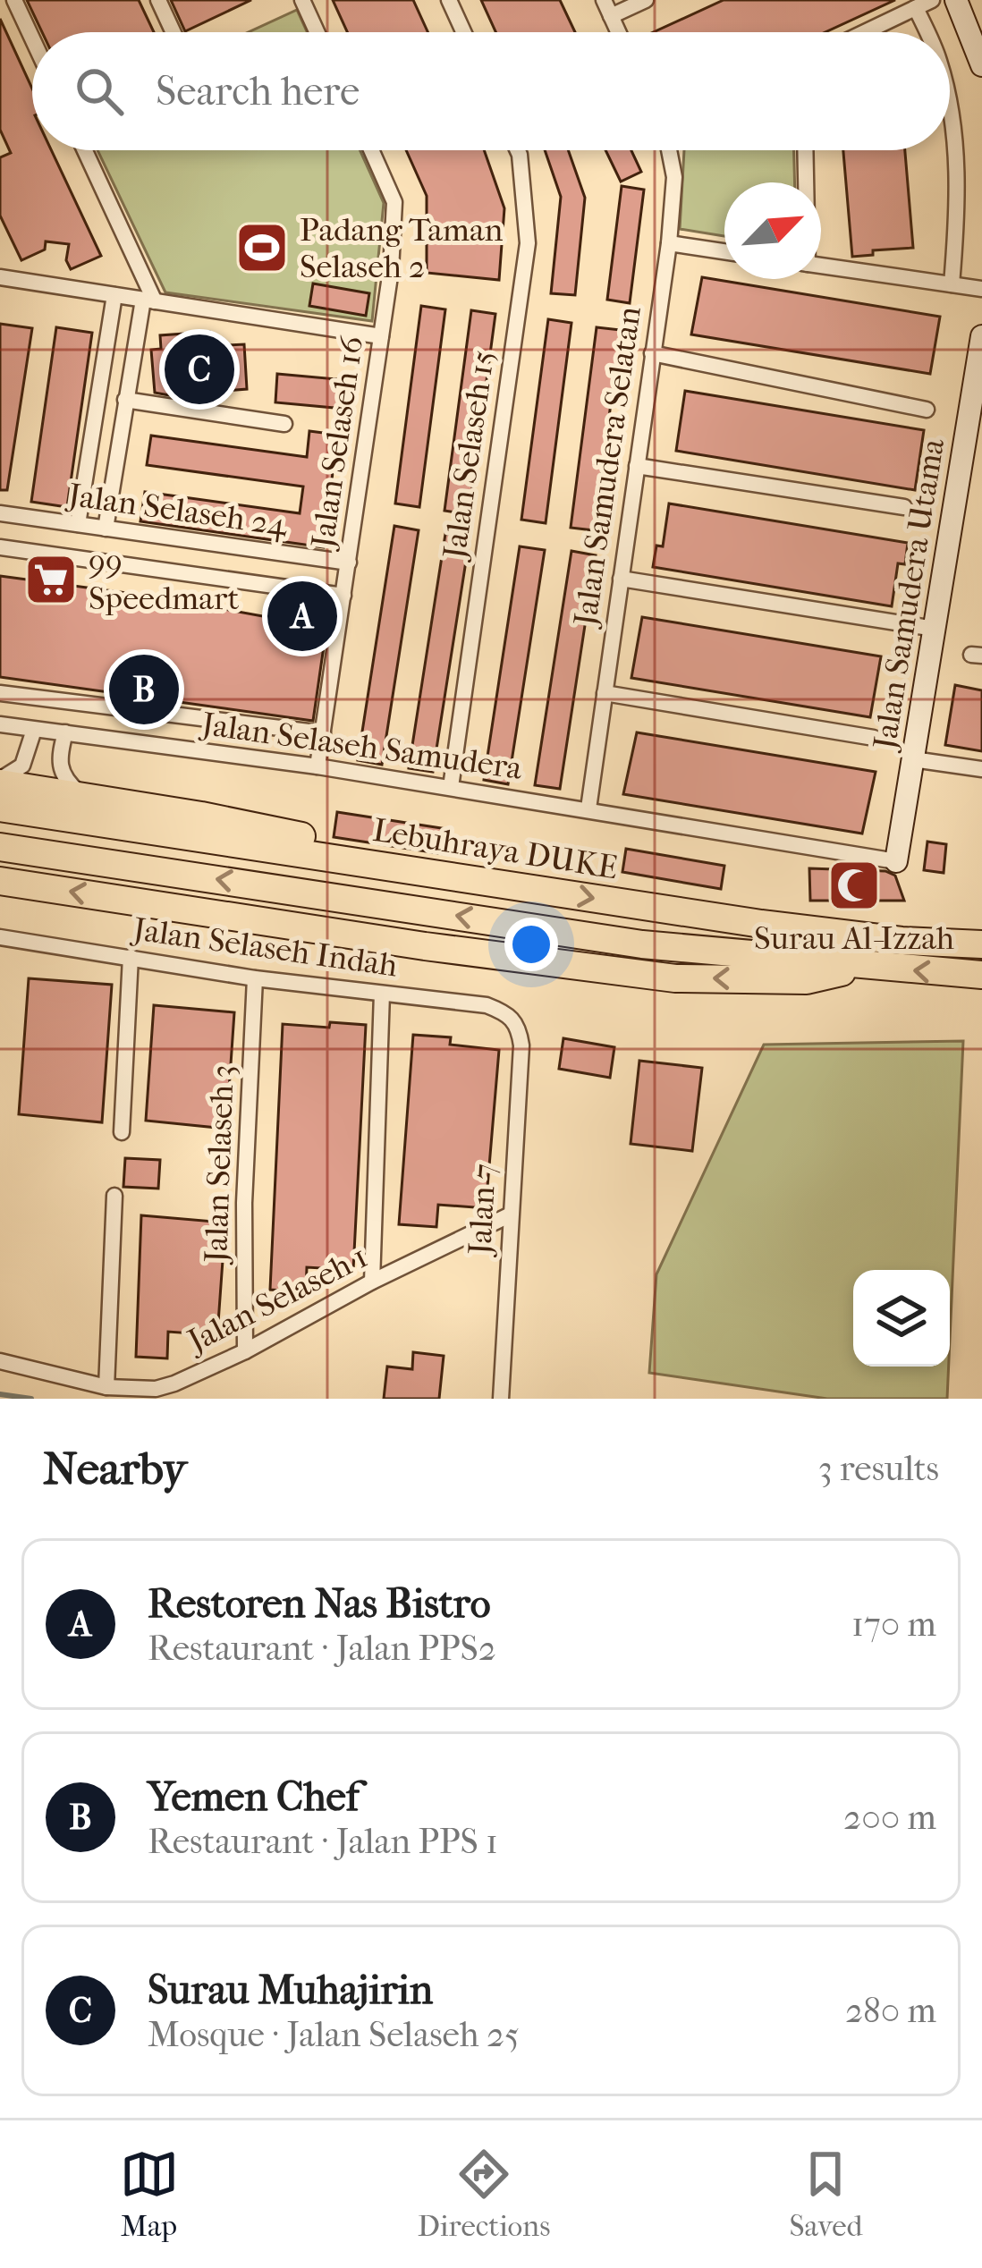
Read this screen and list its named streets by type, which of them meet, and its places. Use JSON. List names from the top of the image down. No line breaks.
{"streets":{"highway":["Lebuhraya DUKE"],"street":["Jalan Selaseh 16","Jalan Selaseh 15","Jalan Samudera Selatan","Jalan Selaseh 24","Jalan Samudera Utama","Jalan Selaseh Samudera","Jalan Selaseh Indah","Jalan Selaseh 3","Jalan 7","Jalan Selaseh 1"]},"crossings":[["Jalan Selaseh 16","Jalan Selaseh 24"],["Jalan Selaseh 16","Jalan Selaseh Samudera"],["Jalan Selaseh 15","Jalan Selaseh Samudera"],["Jalan Samudera Selatan","Jalan Selaseh Samudera"],["Jalan Samudera Utama","Jalan Selaseh Samudera"],["Jalan Selaseh Indah","Jalan Selaseh 3"],["Jalan Selaseh Indah","Jalan 7"],["Jalan Selaseh 3","Jalan Selaseh 1"],["Jalan 7","Jalan Selaseh 1"]],"places":{"sports":["Padang Taman Selaseh 2"],"supermarket":["99 Speedmart"],"mosque":["Surau Al-Izzah"]},"north":"top right","page":{"search":"Search here","pins":["C","A","B"],"heading":["Nearby","3 results"],"list":[{"mark":"A","name":"Restoren Nas Bistro","note":"Restaurant · Jalan PPS2","value":"170 m"},{"mark":"B","name":"Yemen Chef","note":"Restaurant · Jalan PPS 1","value":"200 m"},{"mark":"C","name":"Surau Muhajirin","note":"Mosque · Jalan Selaseh 25","value":"280 m"}],"nav":["Map","Directions","Saved"]}}
